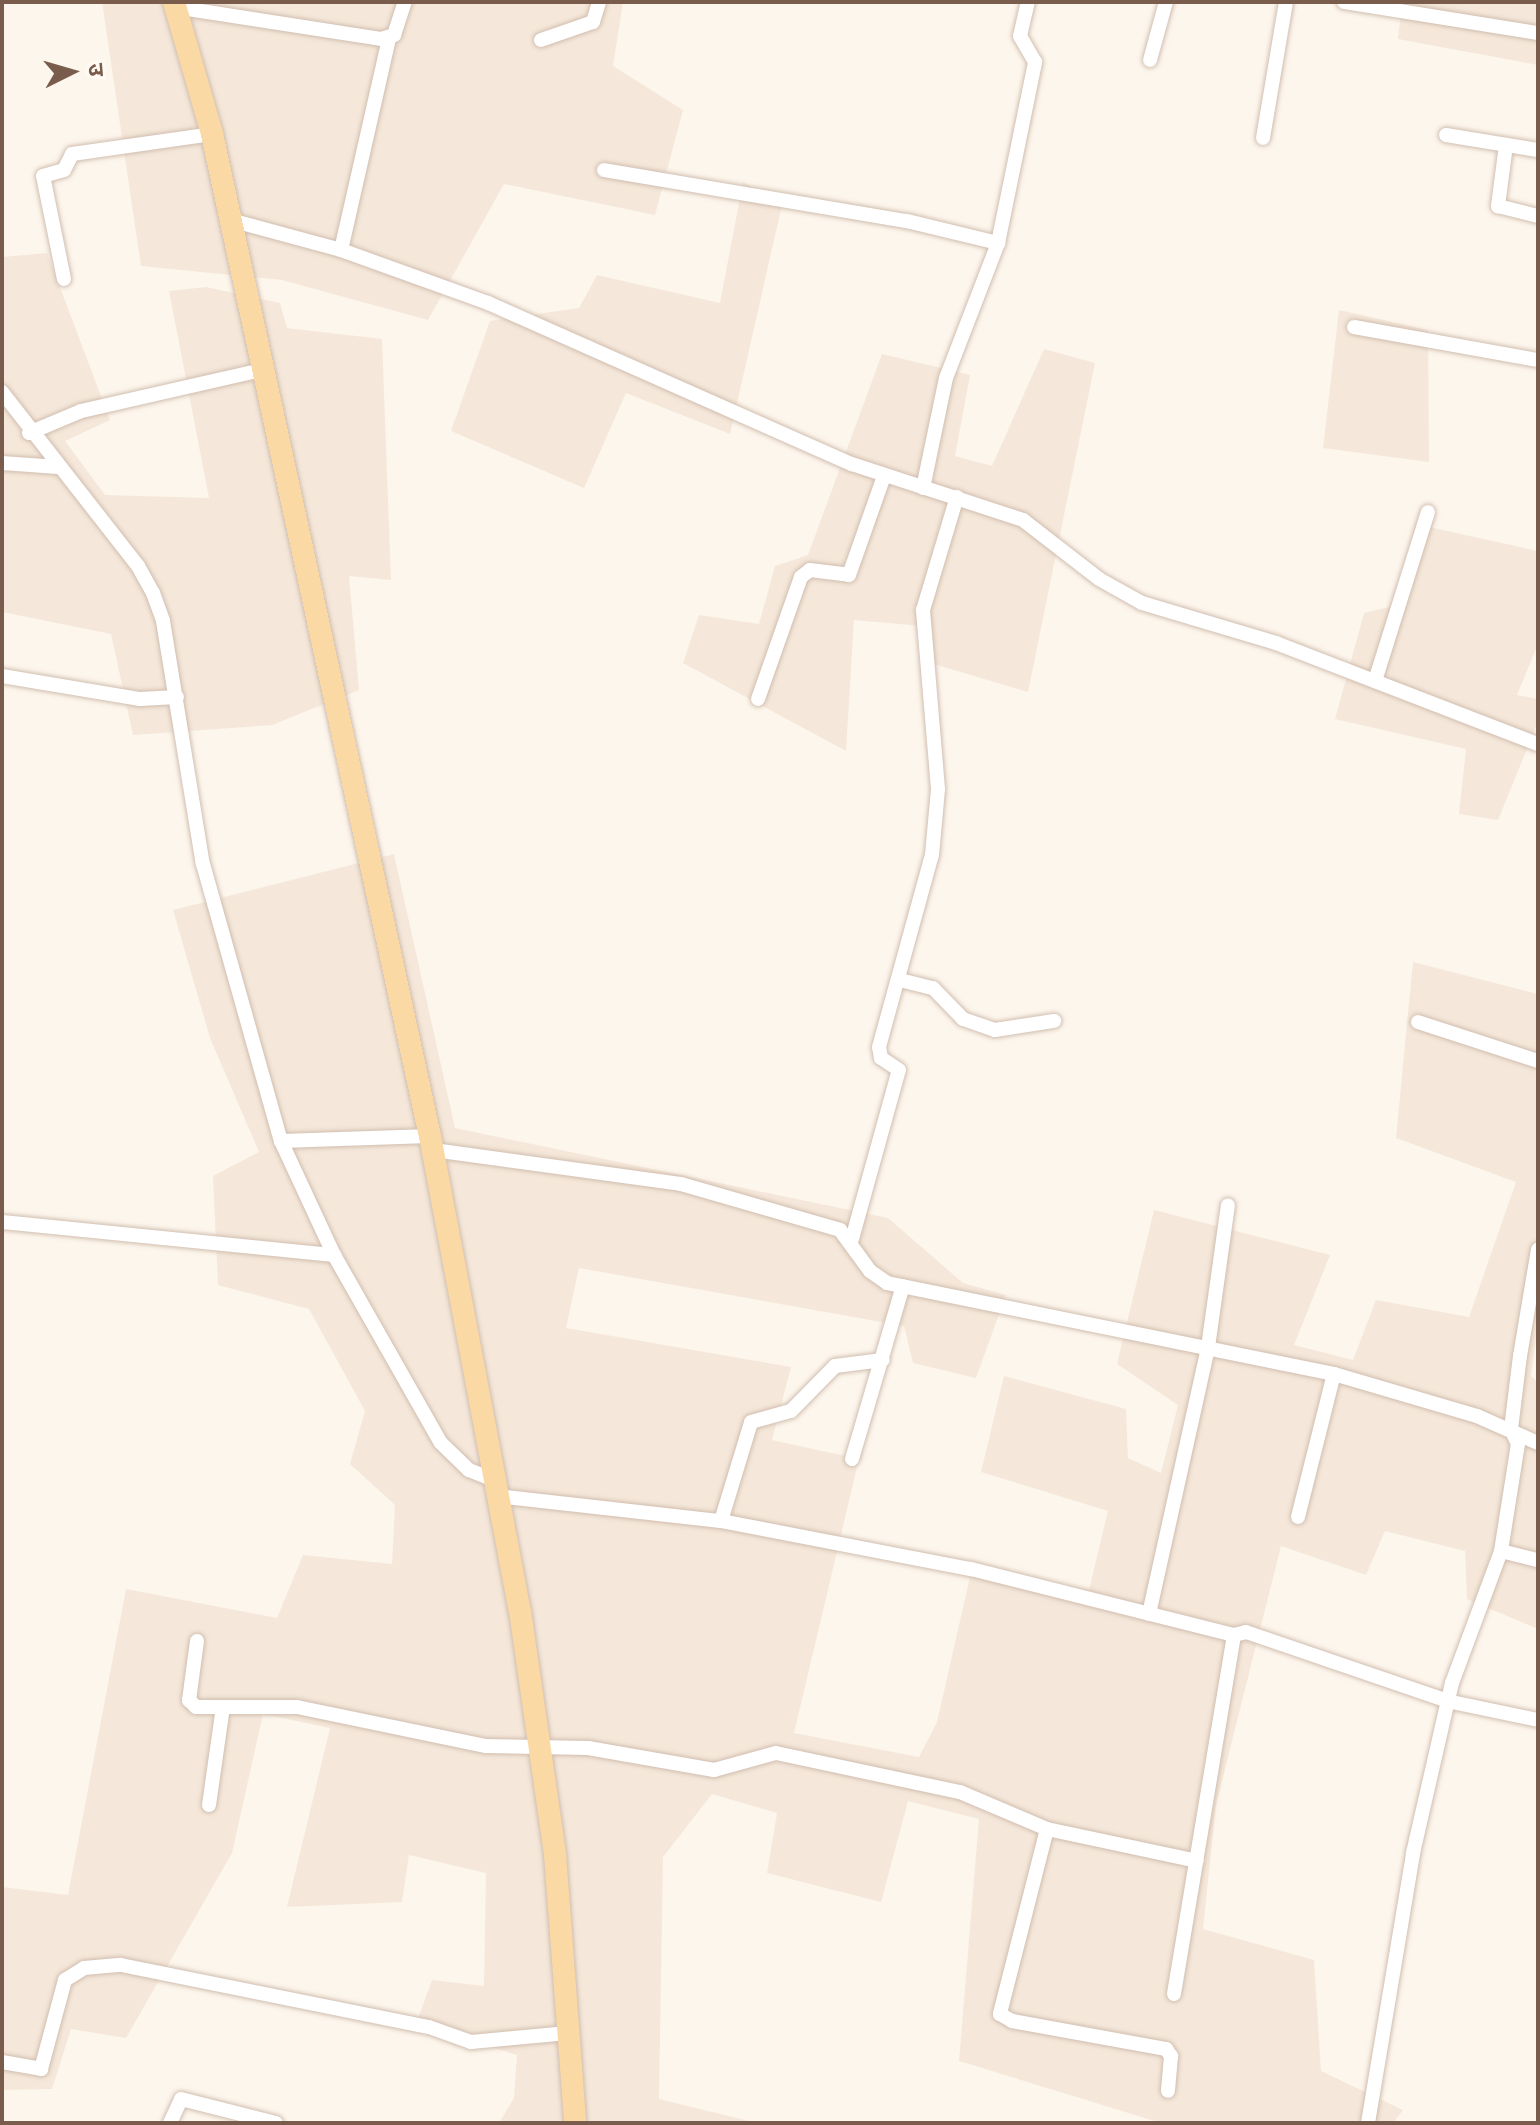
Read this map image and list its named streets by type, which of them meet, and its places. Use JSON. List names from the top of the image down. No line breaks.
{"north":"right"}
